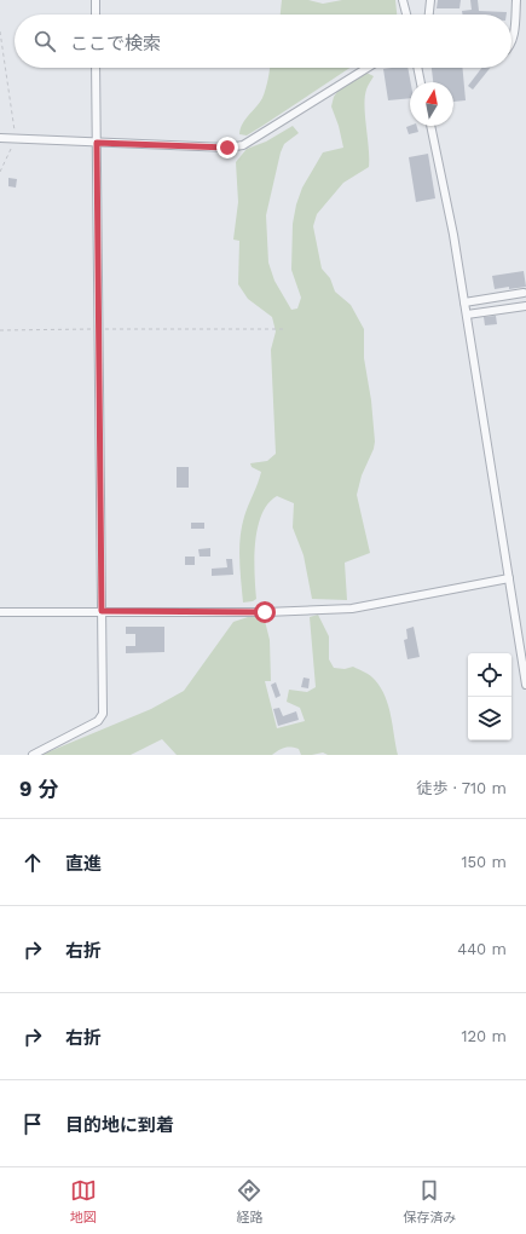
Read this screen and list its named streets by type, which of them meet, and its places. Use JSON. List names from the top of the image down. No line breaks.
{"north":"top","page":{"search":"ここで検索","heading":["9 分","徒歩 · 710 m"],"list":[["直進","150 m"],["右折","440 m"],["右折","120 m"],"目的地に到着"],"nav":["地図","経路","保存済み"]}}
